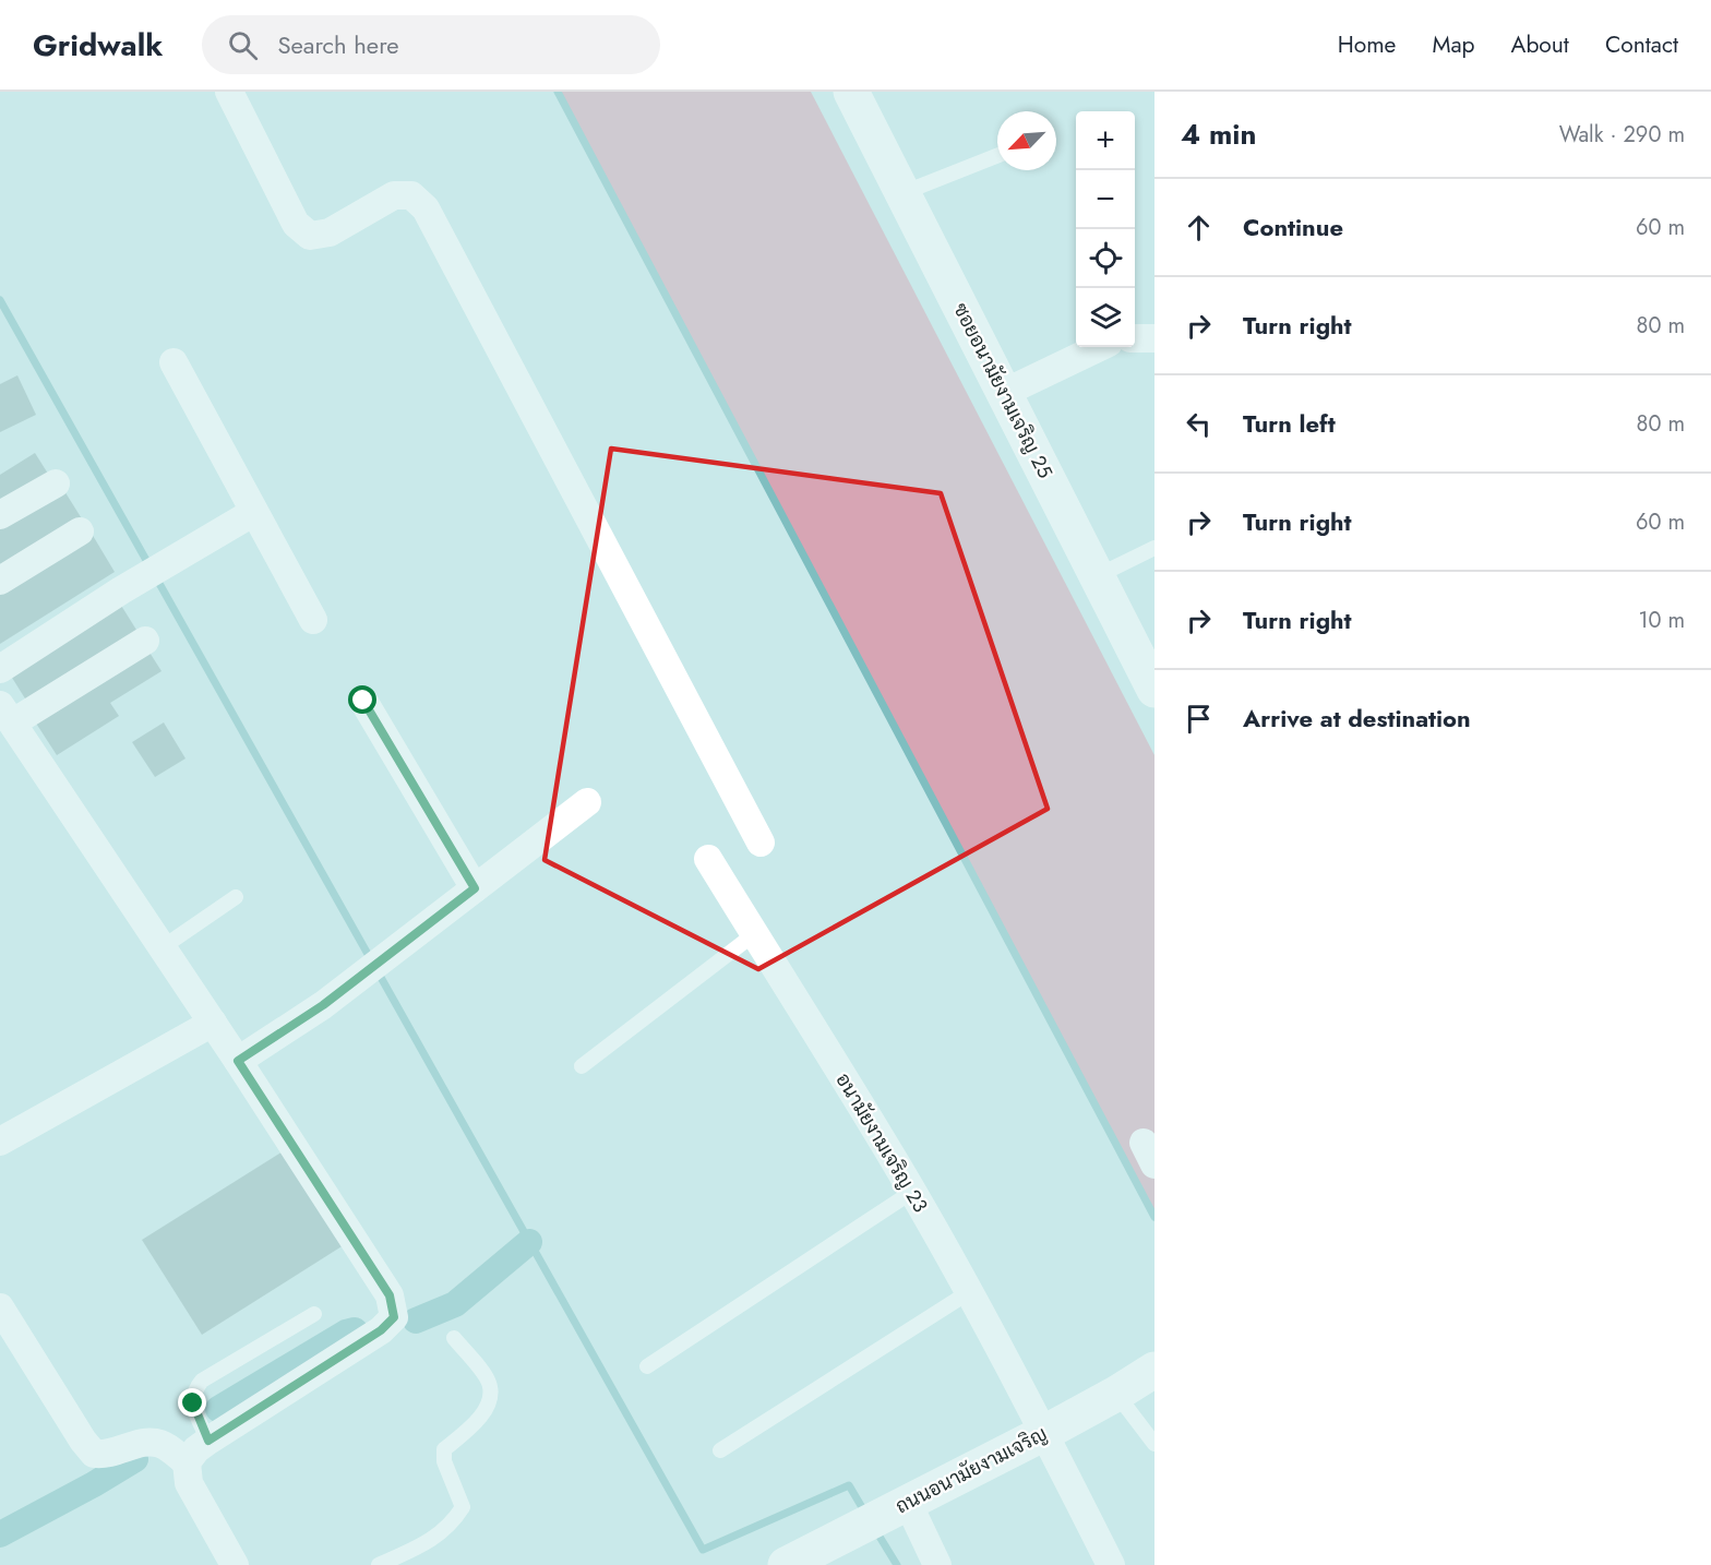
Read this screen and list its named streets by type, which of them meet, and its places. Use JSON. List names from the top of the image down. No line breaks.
{"streets":{"street":["ซอยอนามัยงามเจริญ 25","อนามัยงามเจริญ 23","ถนนอนามัยงามเจริญ"]},"crossings":[["อนามัยงามเจริญ 23","ถนนอนามัยงามเจริญ"]],"north":"bottom left","page":{"header":"Gridwalk","search":"Search here","nav":["Home","Map","About","Contact"],"heading":["4 min","Walk · 290 m"],"map_buttons":["+","−"],"list":[["Continue","60 m"],["Turn right","80 m"],["Turn left","80 m"],["Turn right","60 m"],["Turn right","10 m"],"Arrive at destination"]}}
